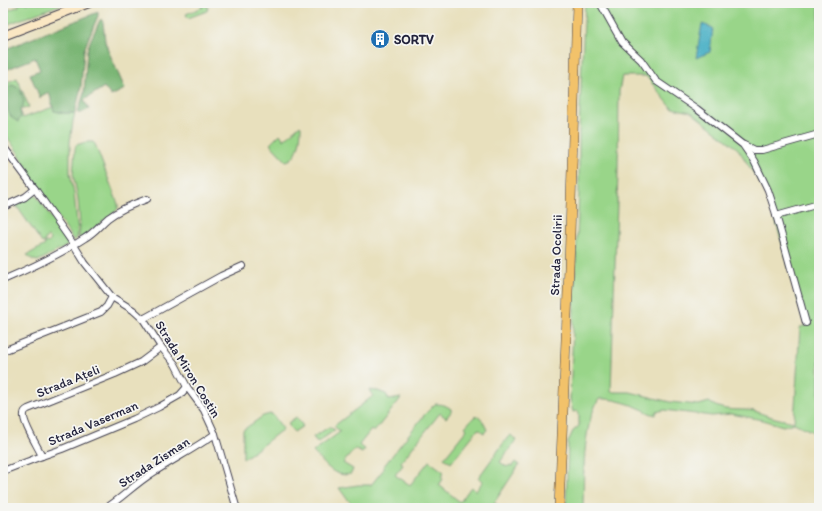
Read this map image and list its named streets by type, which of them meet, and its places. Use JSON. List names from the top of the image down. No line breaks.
{"streets":{"main road":["Strada Ocolirii"],"street":["Strada Miron Costin","Strada Ațeli","Strada Vaserman","Strada Zisman"]},"crossings":[["Strada Miron Costin","Strada Ațeli"],["Strada Miron Costin","Strada Vaserman"],["Strada Miron Costin","Strada Zisman"],["Strada Ațeli","Strada Vaserman"]],"places":{"building":["SORTV"]}}
